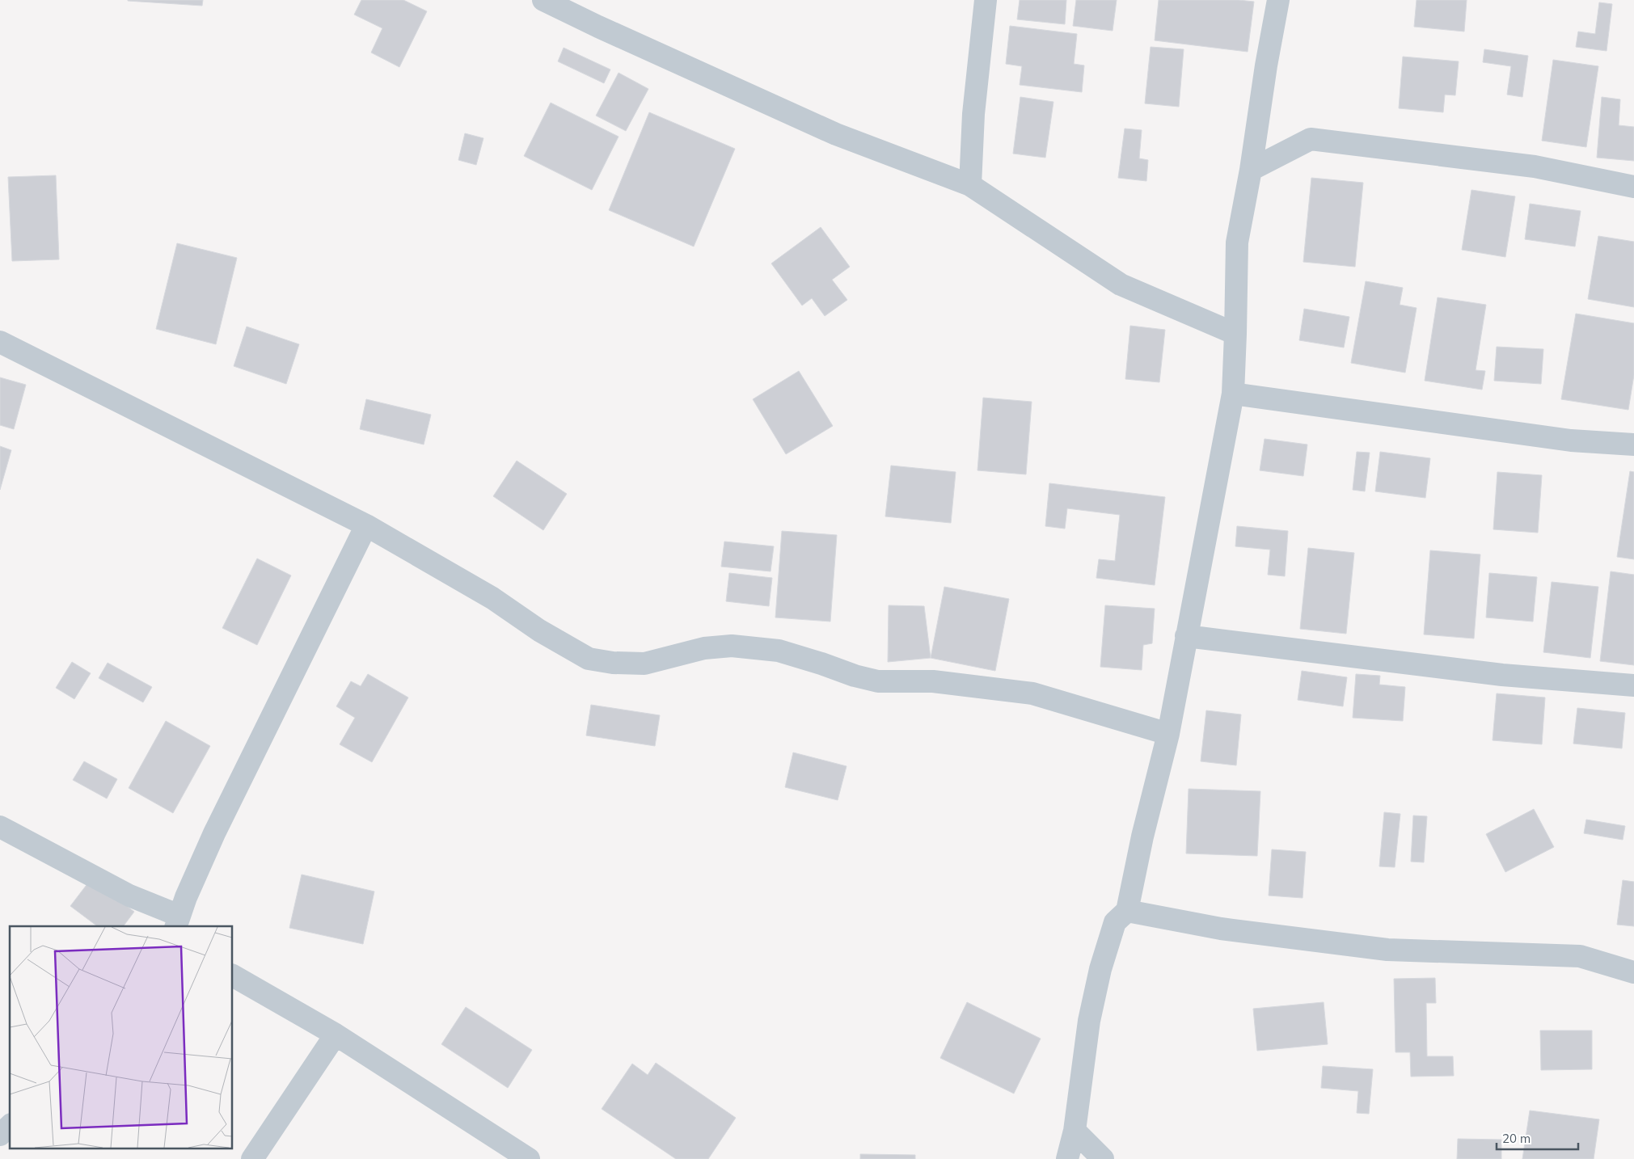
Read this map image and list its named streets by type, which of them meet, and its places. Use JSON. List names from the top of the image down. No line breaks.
{"scale_bar":"20 m"}
